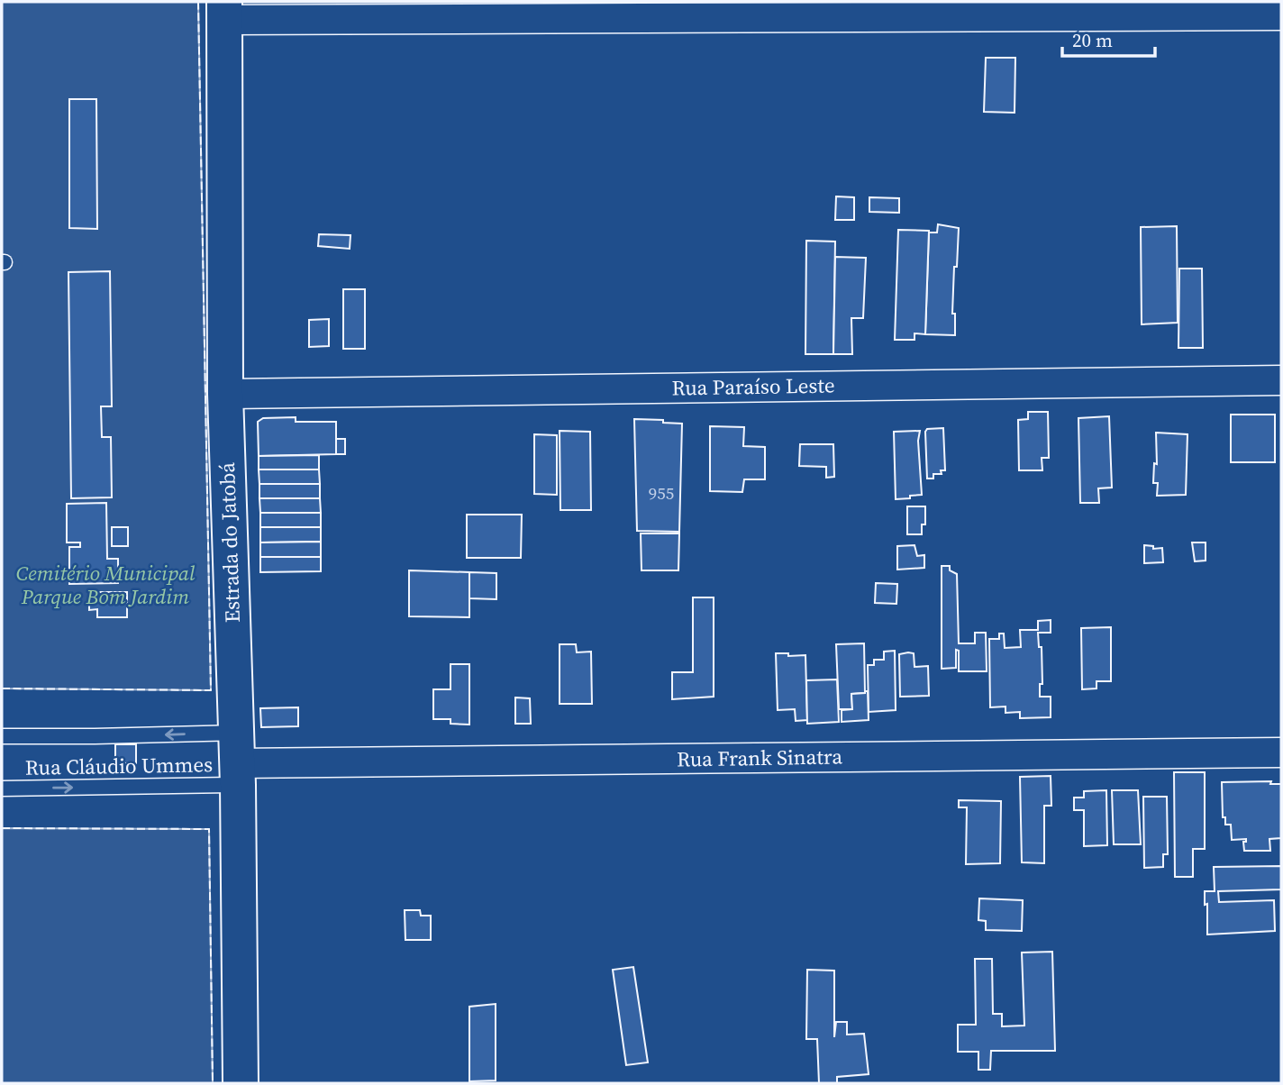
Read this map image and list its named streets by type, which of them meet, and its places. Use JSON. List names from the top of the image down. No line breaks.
{"streets":{"street":["Rua Paraíso Leste","Estrada do Jatobá","Rua Frank Sinatra"],"lane":["Rua Cláudio Ummes"]},"crossings":[["Rua Paraíso Leste","Estrada do Jatobá"],["Estrada do Jatobá","Rua Frank Sinatra"],["Estrada do Jatobá","Rua Cláudio Ummes"],["Rua Frank Sinatra","Rua Cláudio Ummes"]],"parks":["Cemitério Municipal Parque Bom Jardim"],"house_numbers":["955"],"scale_bar":"20 m"}
